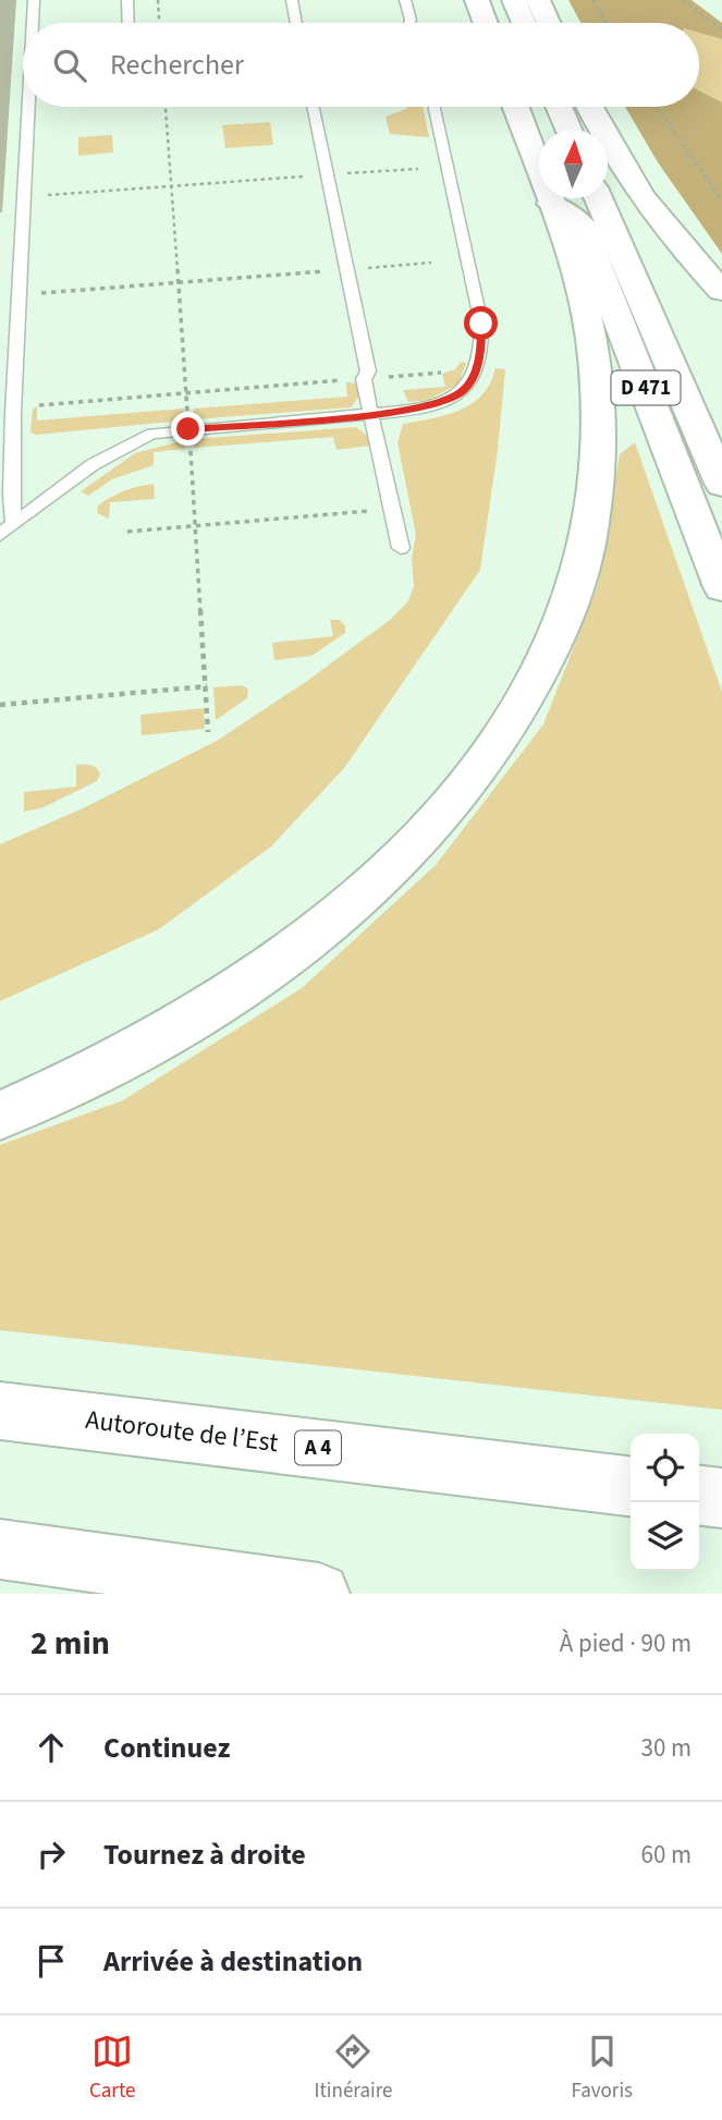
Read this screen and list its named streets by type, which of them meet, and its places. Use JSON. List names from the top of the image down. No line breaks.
{"streets":{"main road":["D 471","Autoroute de l’Est","A 4"]},"north":"top","page":{"search":"Rechercher","heading":["2 min","À pied · 90 m"],"list":[["Continuez","30 m"],["Tournez à droite","60 m"],"Arrivée à destination"],"nav":["Carte","Itinéraire","Favoris"]}}
